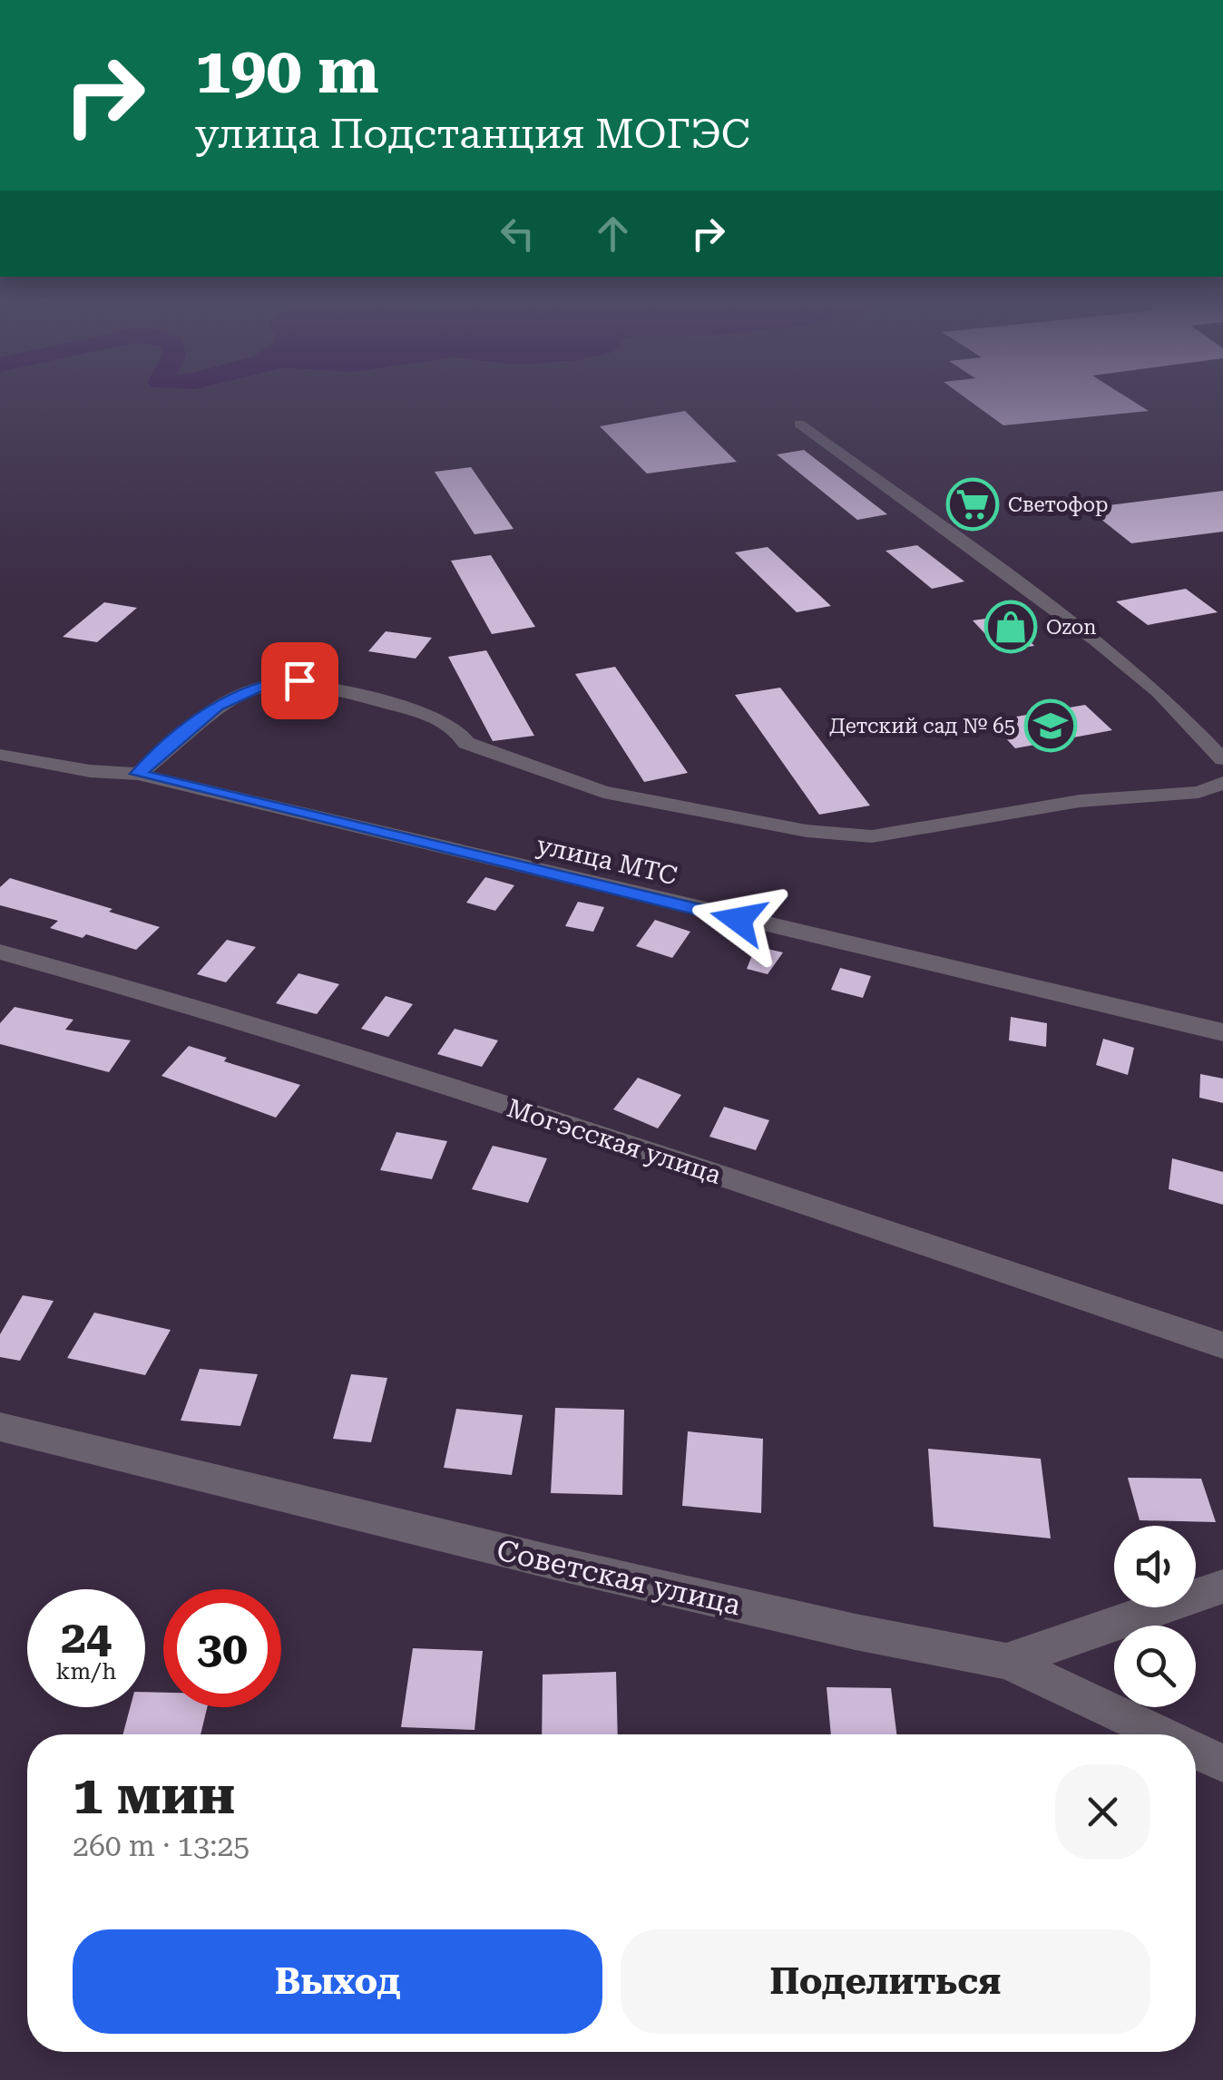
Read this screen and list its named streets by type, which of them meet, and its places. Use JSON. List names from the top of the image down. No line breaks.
{"streets":{"street":["улица МТС","Могэсская улица","Советская улица"]},"places":{"supermarket":["Светофор"],"shop":["Ozon"],"school or university":["Детский сад № 65"]},"page":{"turn":["190 m","улица Подстанция МОГЭС"],"speed":"24 km/h","limit":"30","heading":["1 мин","260 m · 13:25"],"buttons":["Выход","Поделиться"]}}
